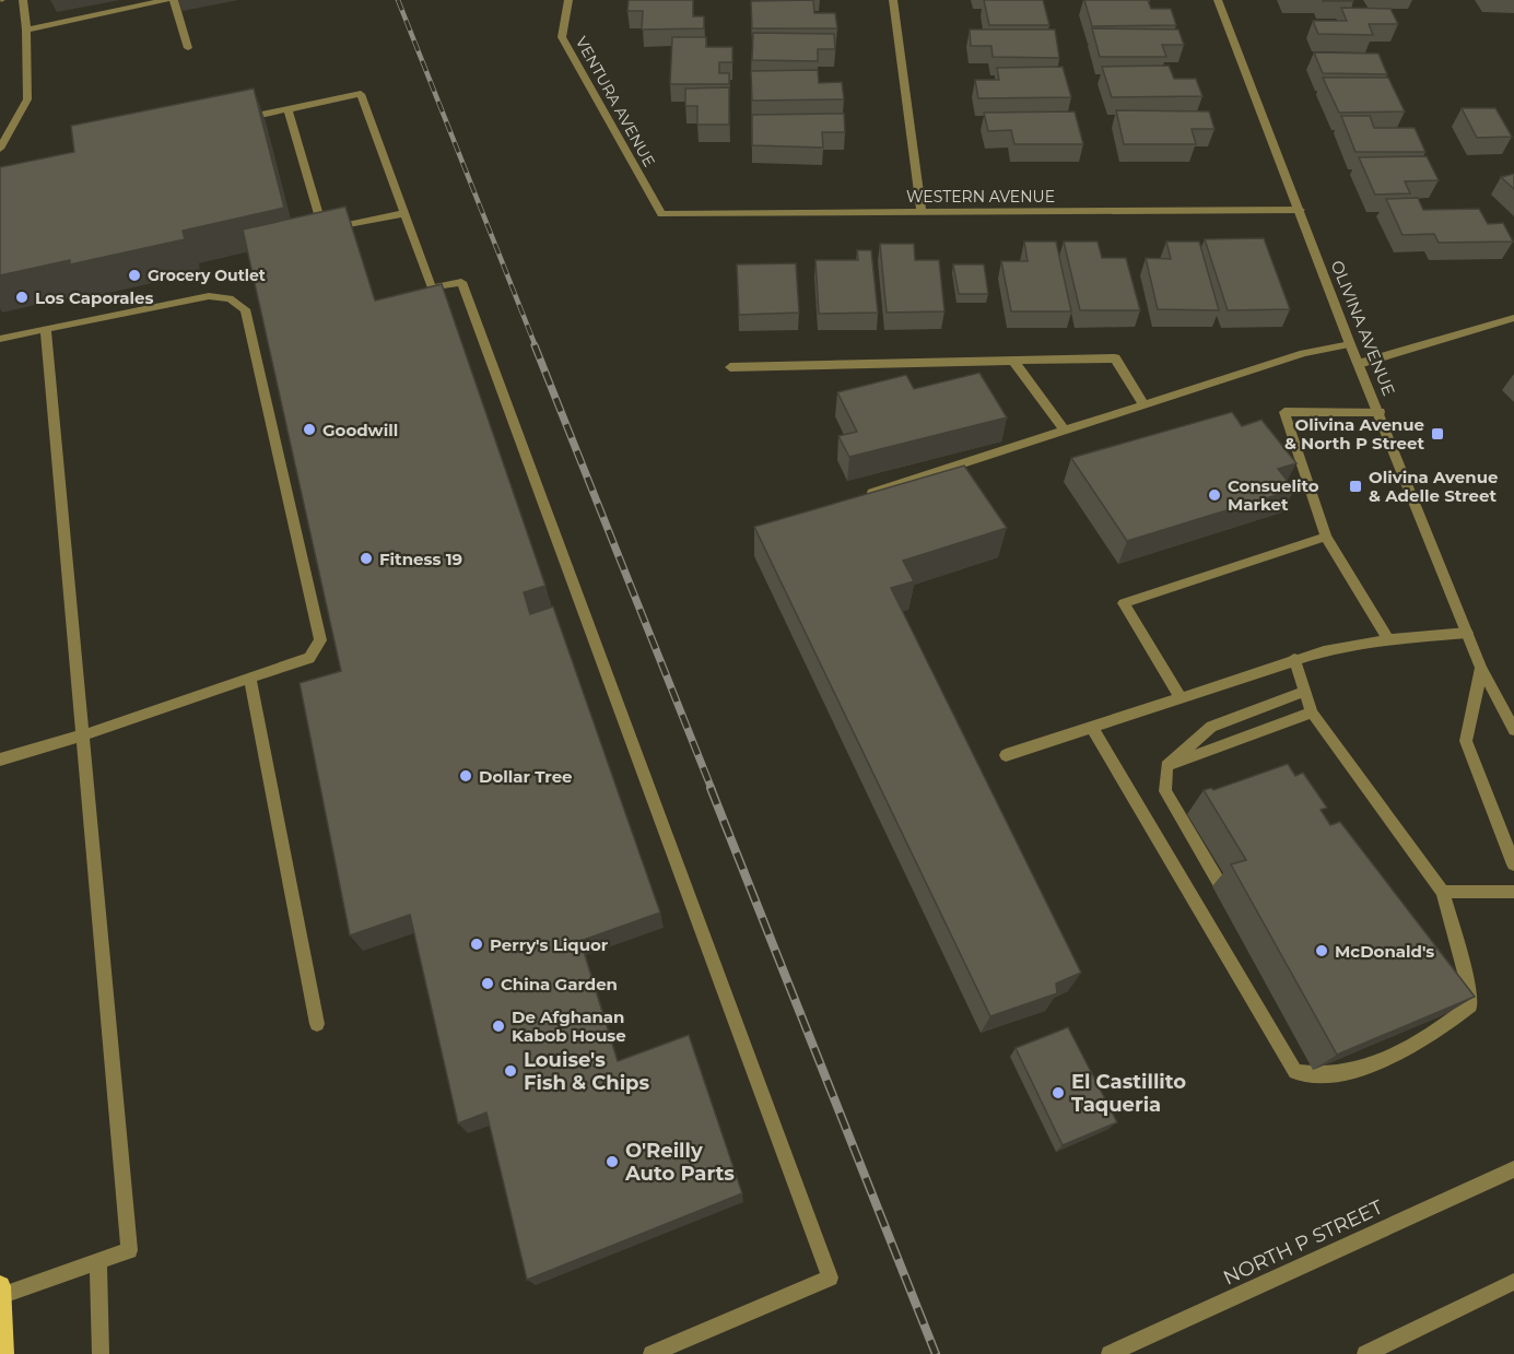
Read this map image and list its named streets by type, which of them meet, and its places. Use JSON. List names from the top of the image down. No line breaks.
{"streets":{"street":["VENTURA AVENUE","WESTERN AVENUE","OLIVINA AVENUE","NORTH P STREET"]},"crossings":[["VENTURA AVENUE","WESTERN AVENUE"],["WESTERN AVENUE","OLIVINA AVENUE"]],"places":{"other":["Grocery Outlet","Los Caporales","Goodwill","Consuelito Market","Fitness 19","Dollar Tree","Perry's Liquor","McDonald's","China Garden","De Afghanan Kabob House","Louise's Fish & Chips","El Castillito Taqueria","O'Reilly Auto Parts"],"transit":["Olivina Avenue & North P Street","Olivina Avenue & Adelle Street"]}}
